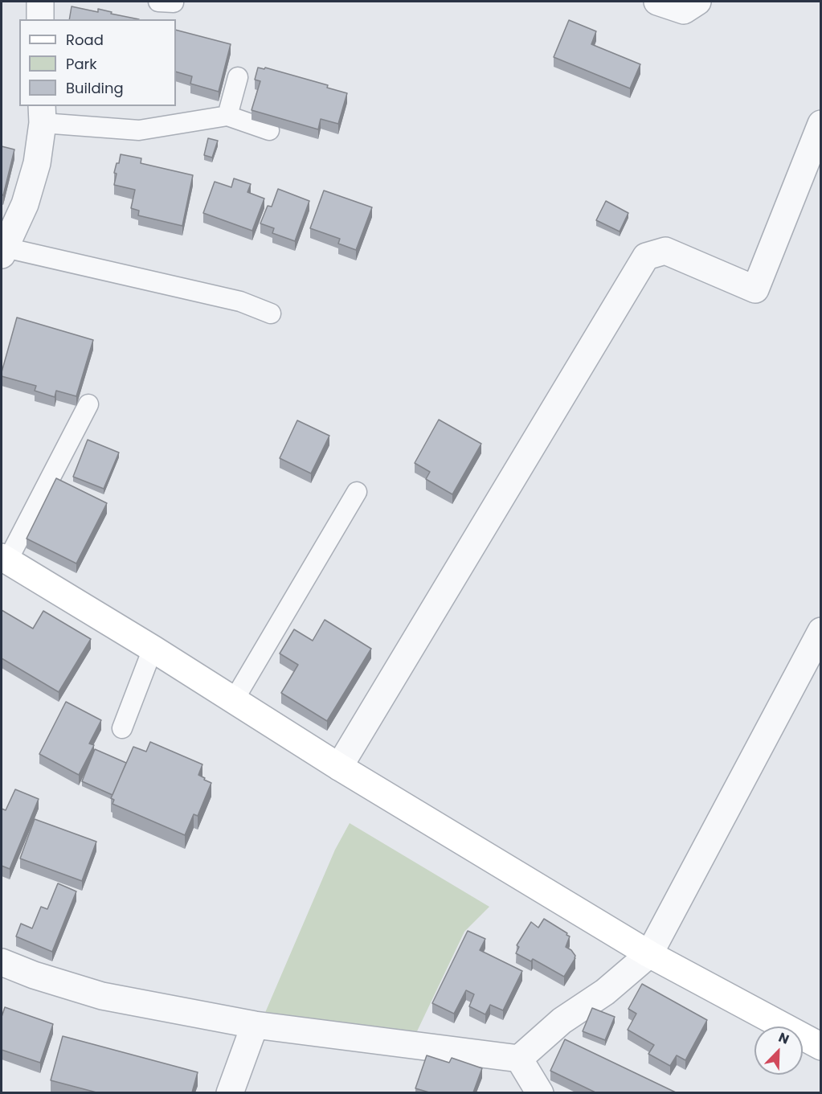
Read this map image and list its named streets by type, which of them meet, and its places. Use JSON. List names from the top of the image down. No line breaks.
{"legend":["Road","Park","Building"],"north":"top right"}
